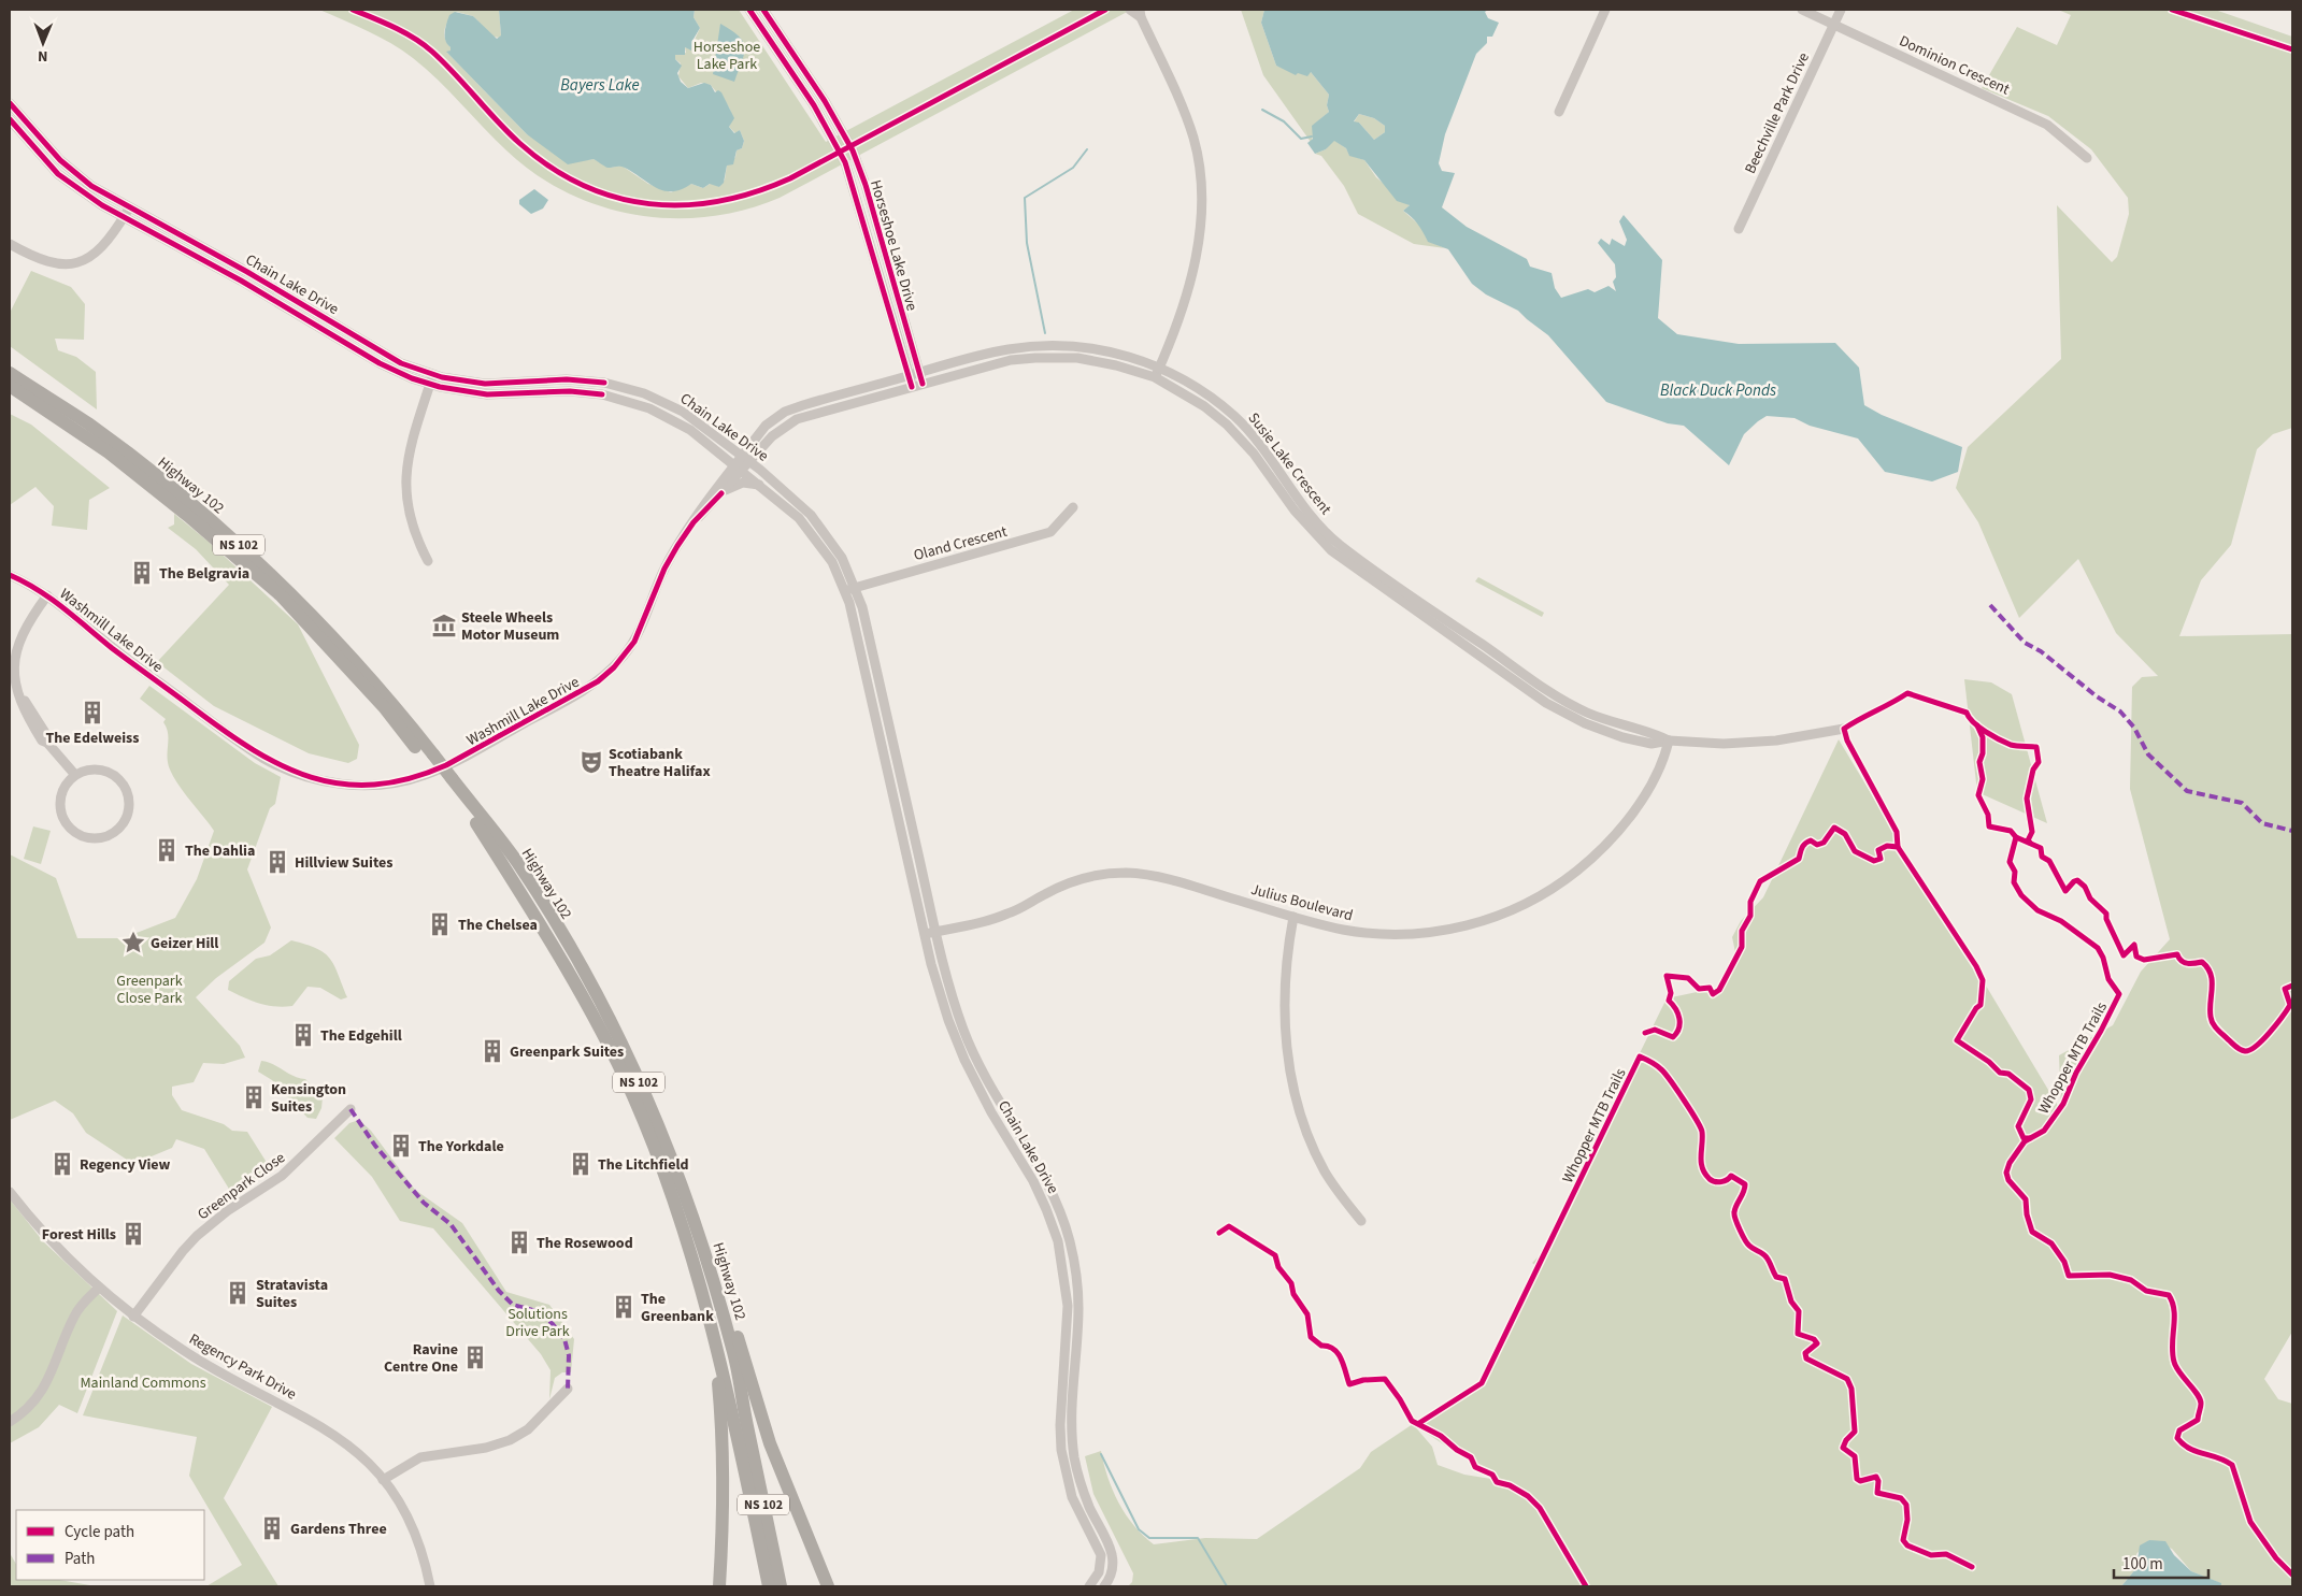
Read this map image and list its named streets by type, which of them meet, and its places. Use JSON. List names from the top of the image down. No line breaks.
{"streets":{"highway":["Highway 102","NS 102"],"street":["Dominion Crescent","Beechville Park Drive","Horseshoe Lake Drive","Chain Lake Drive","Susie Lake Crescent","Oland Crescent","Washmill Lake Drive","Julius Boulevard","Greenpark Close","Regency Park Drive"],"cycle path":["Whopper MTB Trails"]},"crossings":[["Dominion Crescent","Beechville Park Drive"],["Horseshoe Lake Drive","Susie Lake Crescent"],["Chain Lake Drive","Susie Lake Crescent"],["Chain Lake Drive","Oland Crescent"],["Chain Lake Drive","Washmill Lake Drive"],["Chain Lake Drive","Julius Boulevard"],["Susie Lake Crescent","Washmill Lake Drive"],["Susie Lake Crescent","Julius Boulevard"],["Greenpark Close","Regency Park Drive"]],"water":["Bayers Lake","Black Duck Ponds"],"parks":["Horseshoe Lake Park","Greenpark Close Park","Solutions Drive Park","Mainland Commons"],"places":{"building":["The Belgravia","The Edelweiss","The Dahlia","Hillview Suites","The Chelsea","The Edgehill","Greenpark Suites","Kensington Suites","The Yorkdale","Regency View","The Litchfield","Forest Hills","The Rosewood","Stratavista Suites","The Greenbank","Ravine Centre One","Gardens Three"],"museum":["Steele Wheels Motor Museum"],"theatre":["Scotiabank Theatre Halifax"],"place":["Geizer Hill"]},"legend":["Cycle path","Path"],"scale_bar":"100 m","north":"bottom"}
